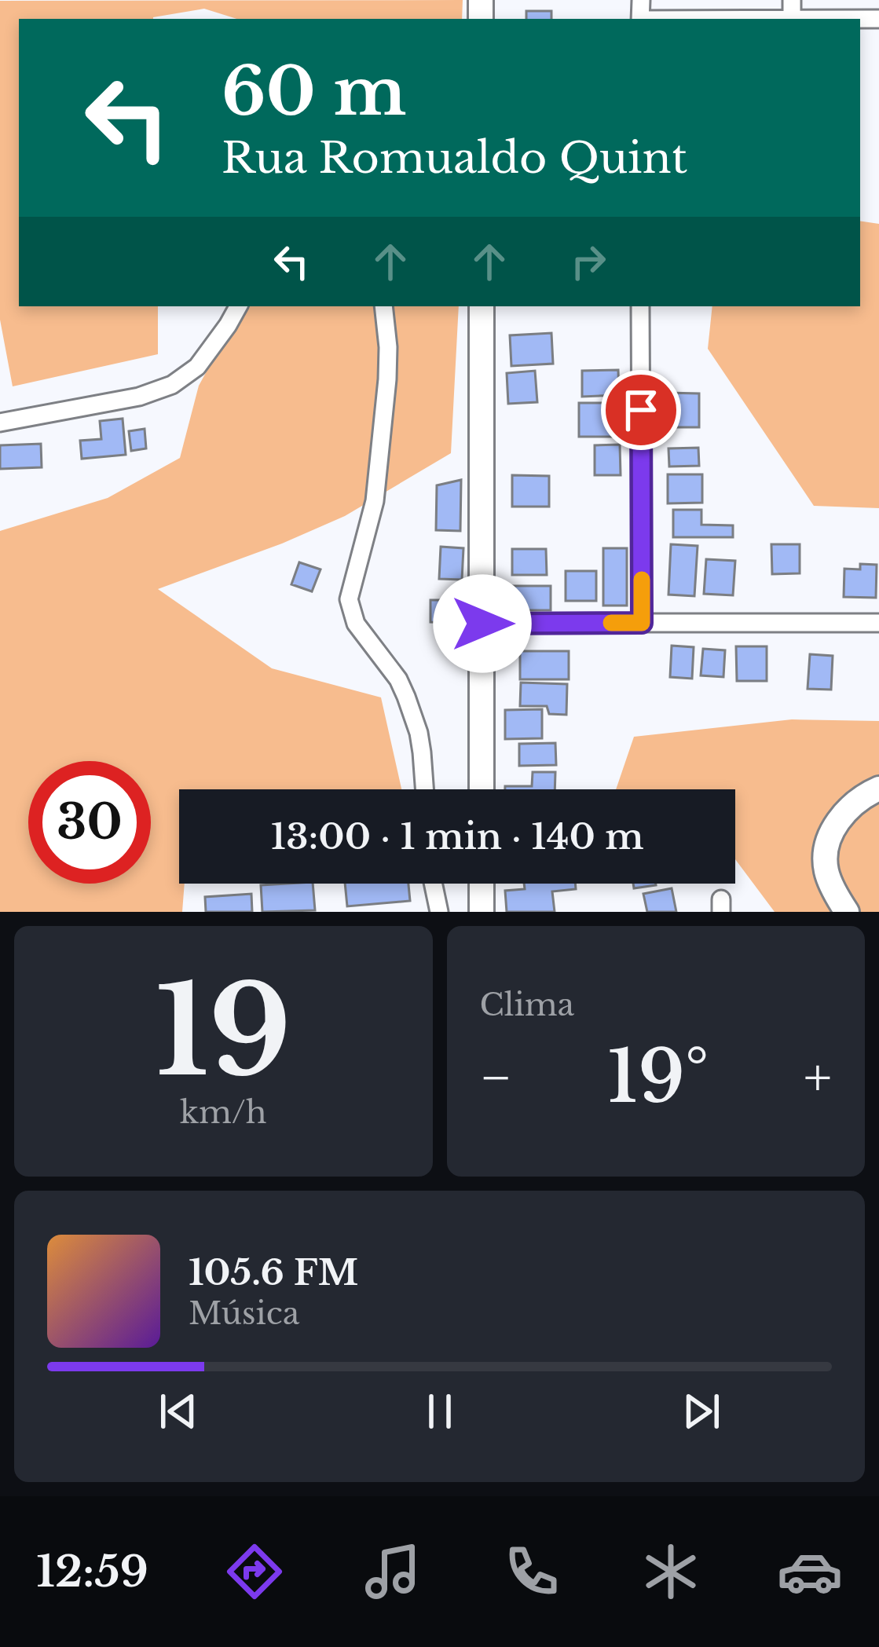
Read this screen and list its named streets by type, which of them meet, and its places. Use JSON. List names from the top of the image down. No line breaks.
{"page":{"turn":["60 m","Rua Romualdo Quint"],"limit":"30","trip":"13:00 · 1 min · 140 m","tile":[["19","km/h"],"Clima"],"heat":["−","19°","+"],"song":["105.6 FM","Música"],"tabs":"12:59"}}
